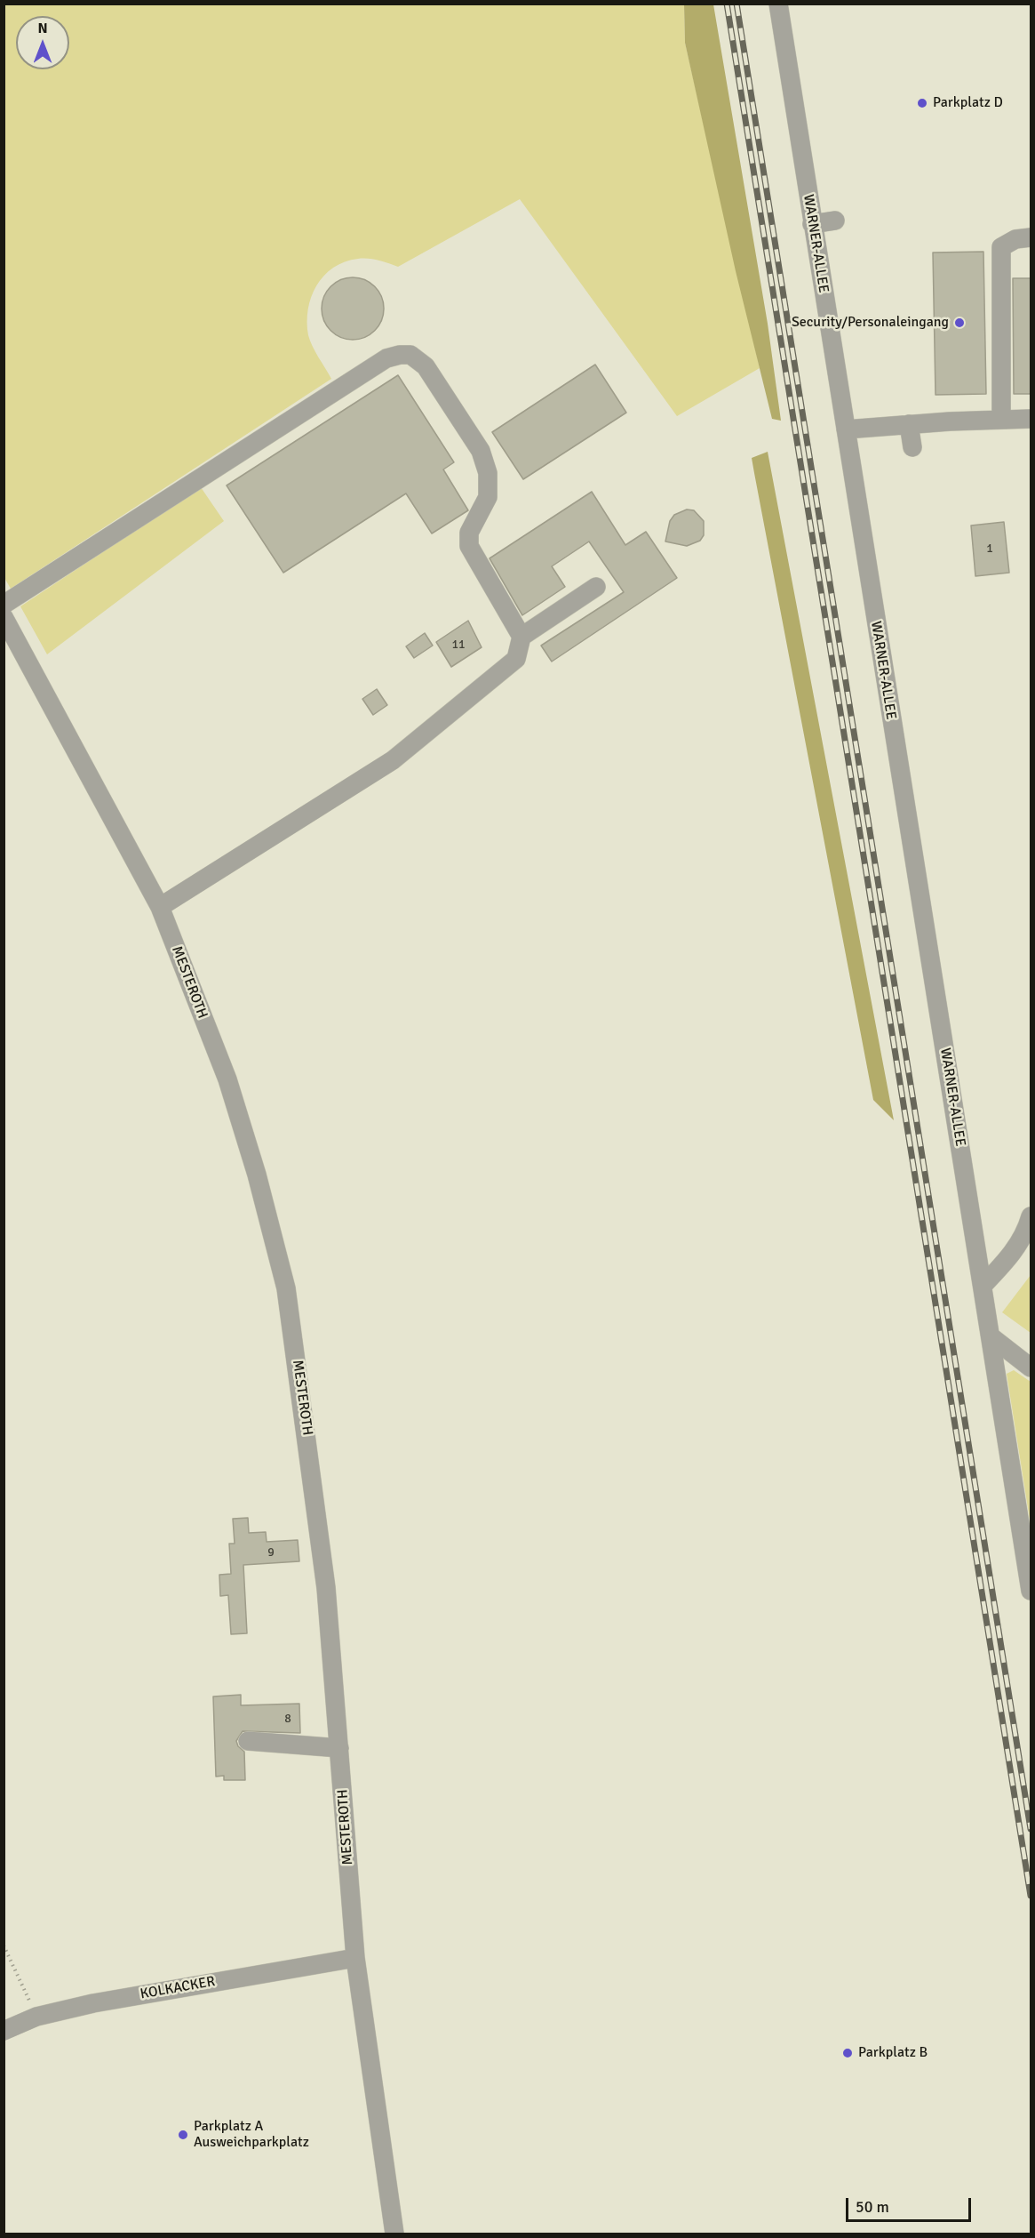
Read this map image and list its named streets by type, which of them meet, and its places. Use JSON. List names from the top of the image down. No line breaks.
{"streets":{"street":["WARNER-ALLEE","MESTEROTH","KOLKACKER"]},"crossings":[["MESTEROTH","KOLKACKER"]],"places":["Parkplatz D","Security/Personaleingang","Parkplatz B","Parkplatz A Ausweichparkplatz"],"house_numbers":["1","11","9","8"],"scale_bar":"50 m","north":"top"}
